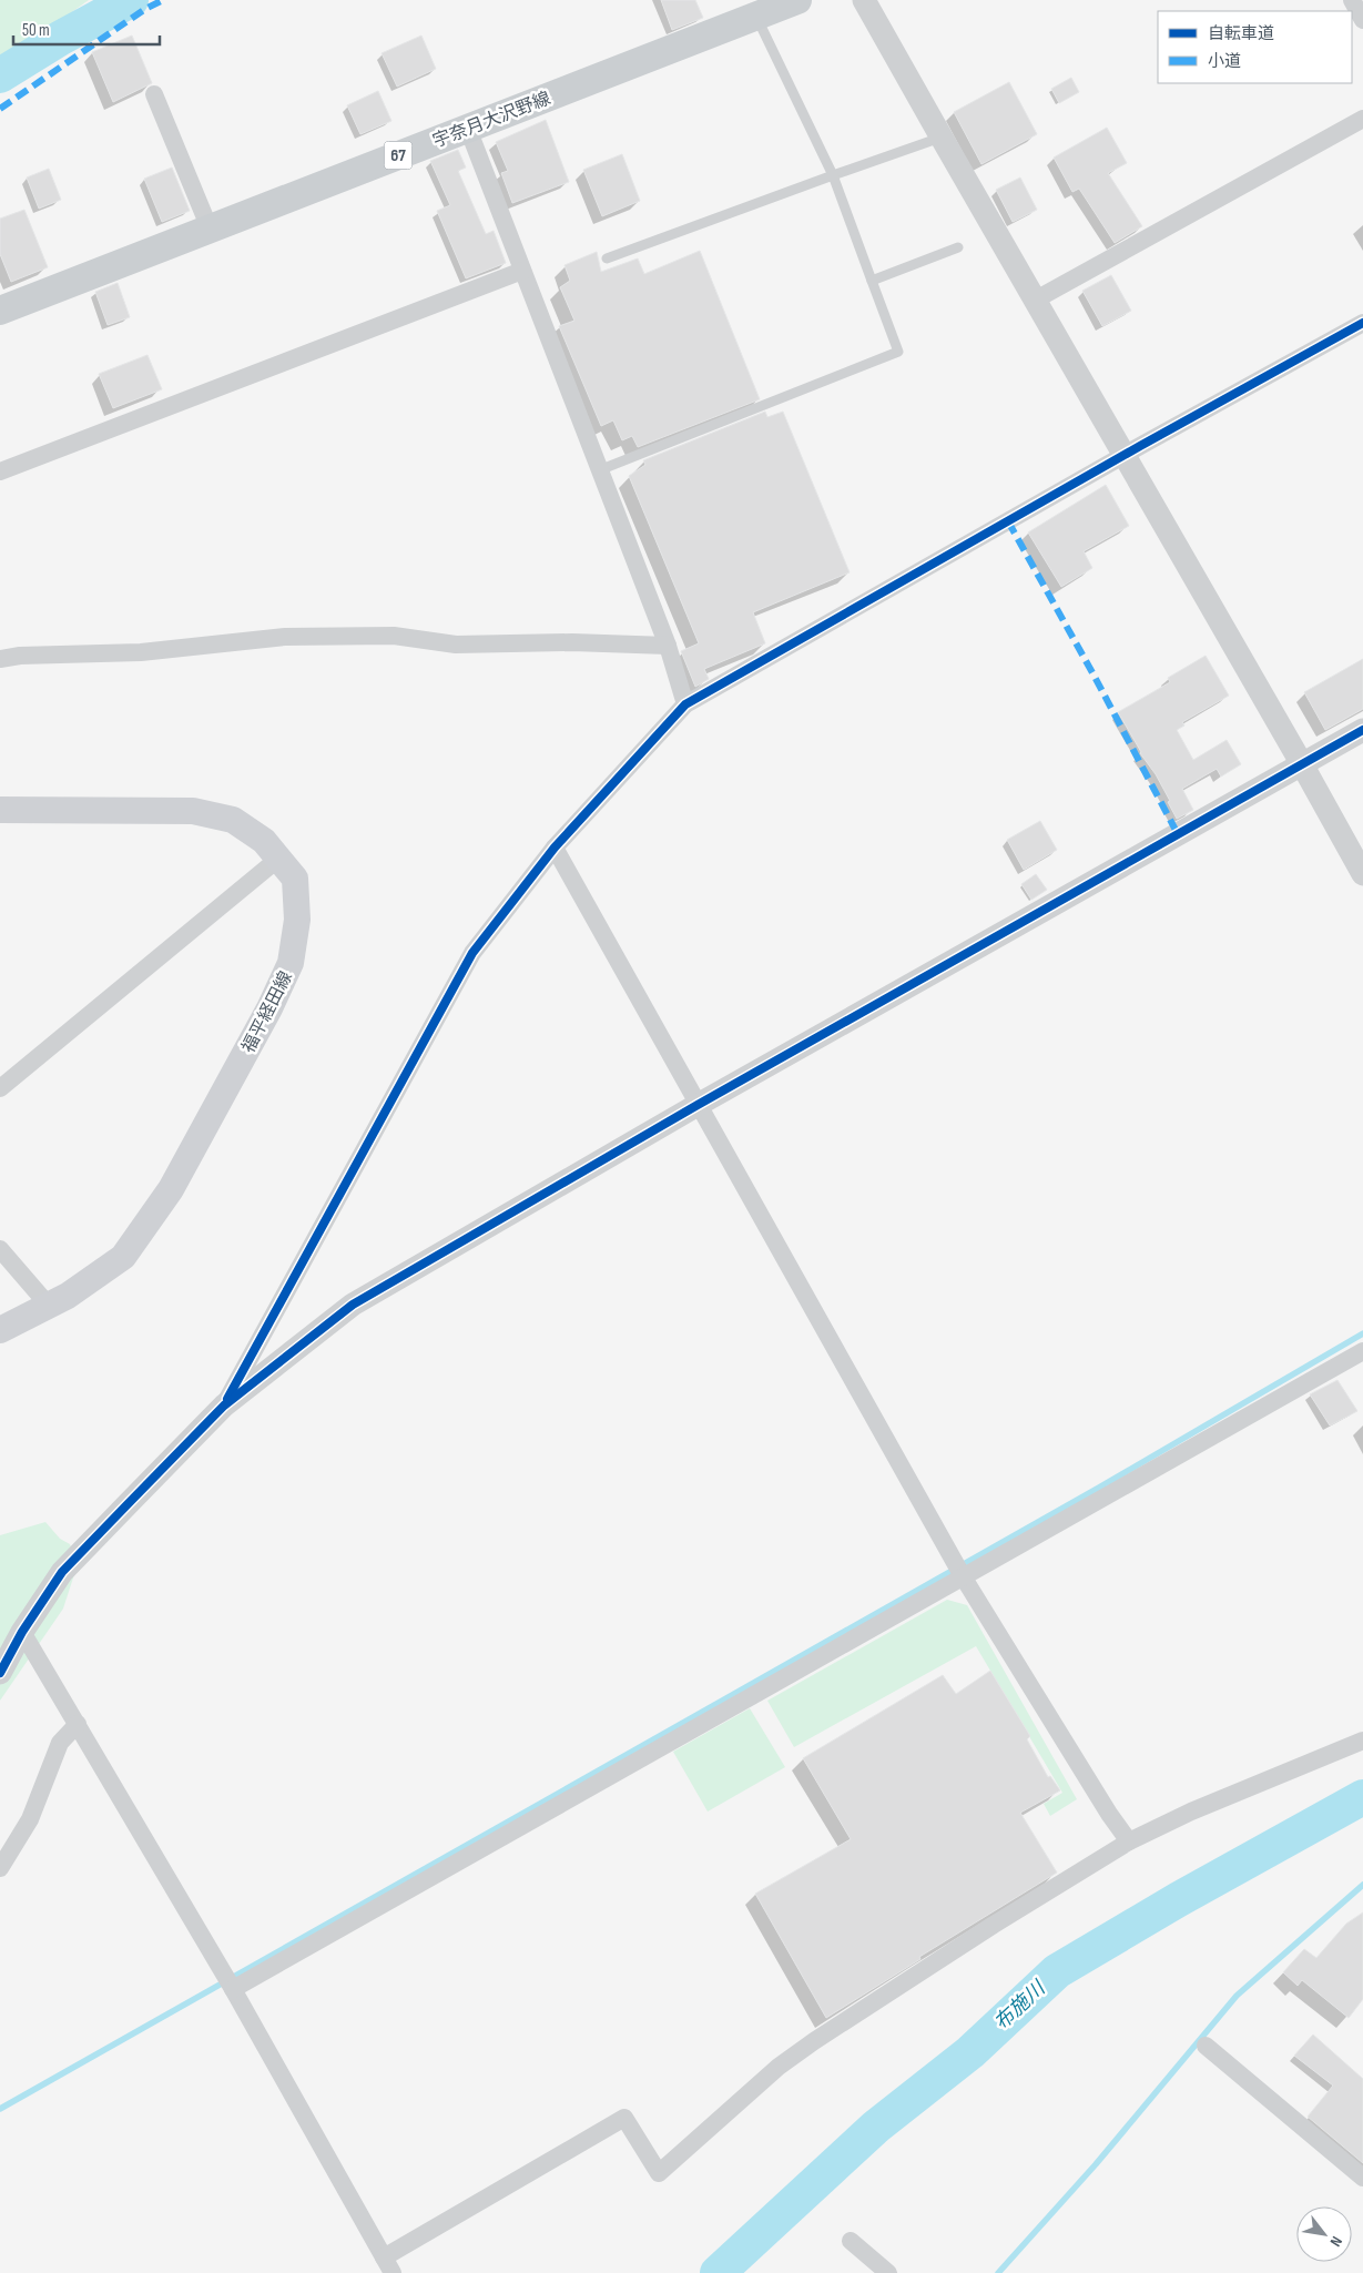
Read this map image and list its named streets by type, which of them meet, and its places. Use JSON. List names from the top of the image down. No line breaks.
{"streets":{"main road":["宇奈月大沢野線","67","福平経田線"]},"water":["布施川"],"legend":["自転車道","小道"],"scale_bar":"50 m","north":"bottom right"}
